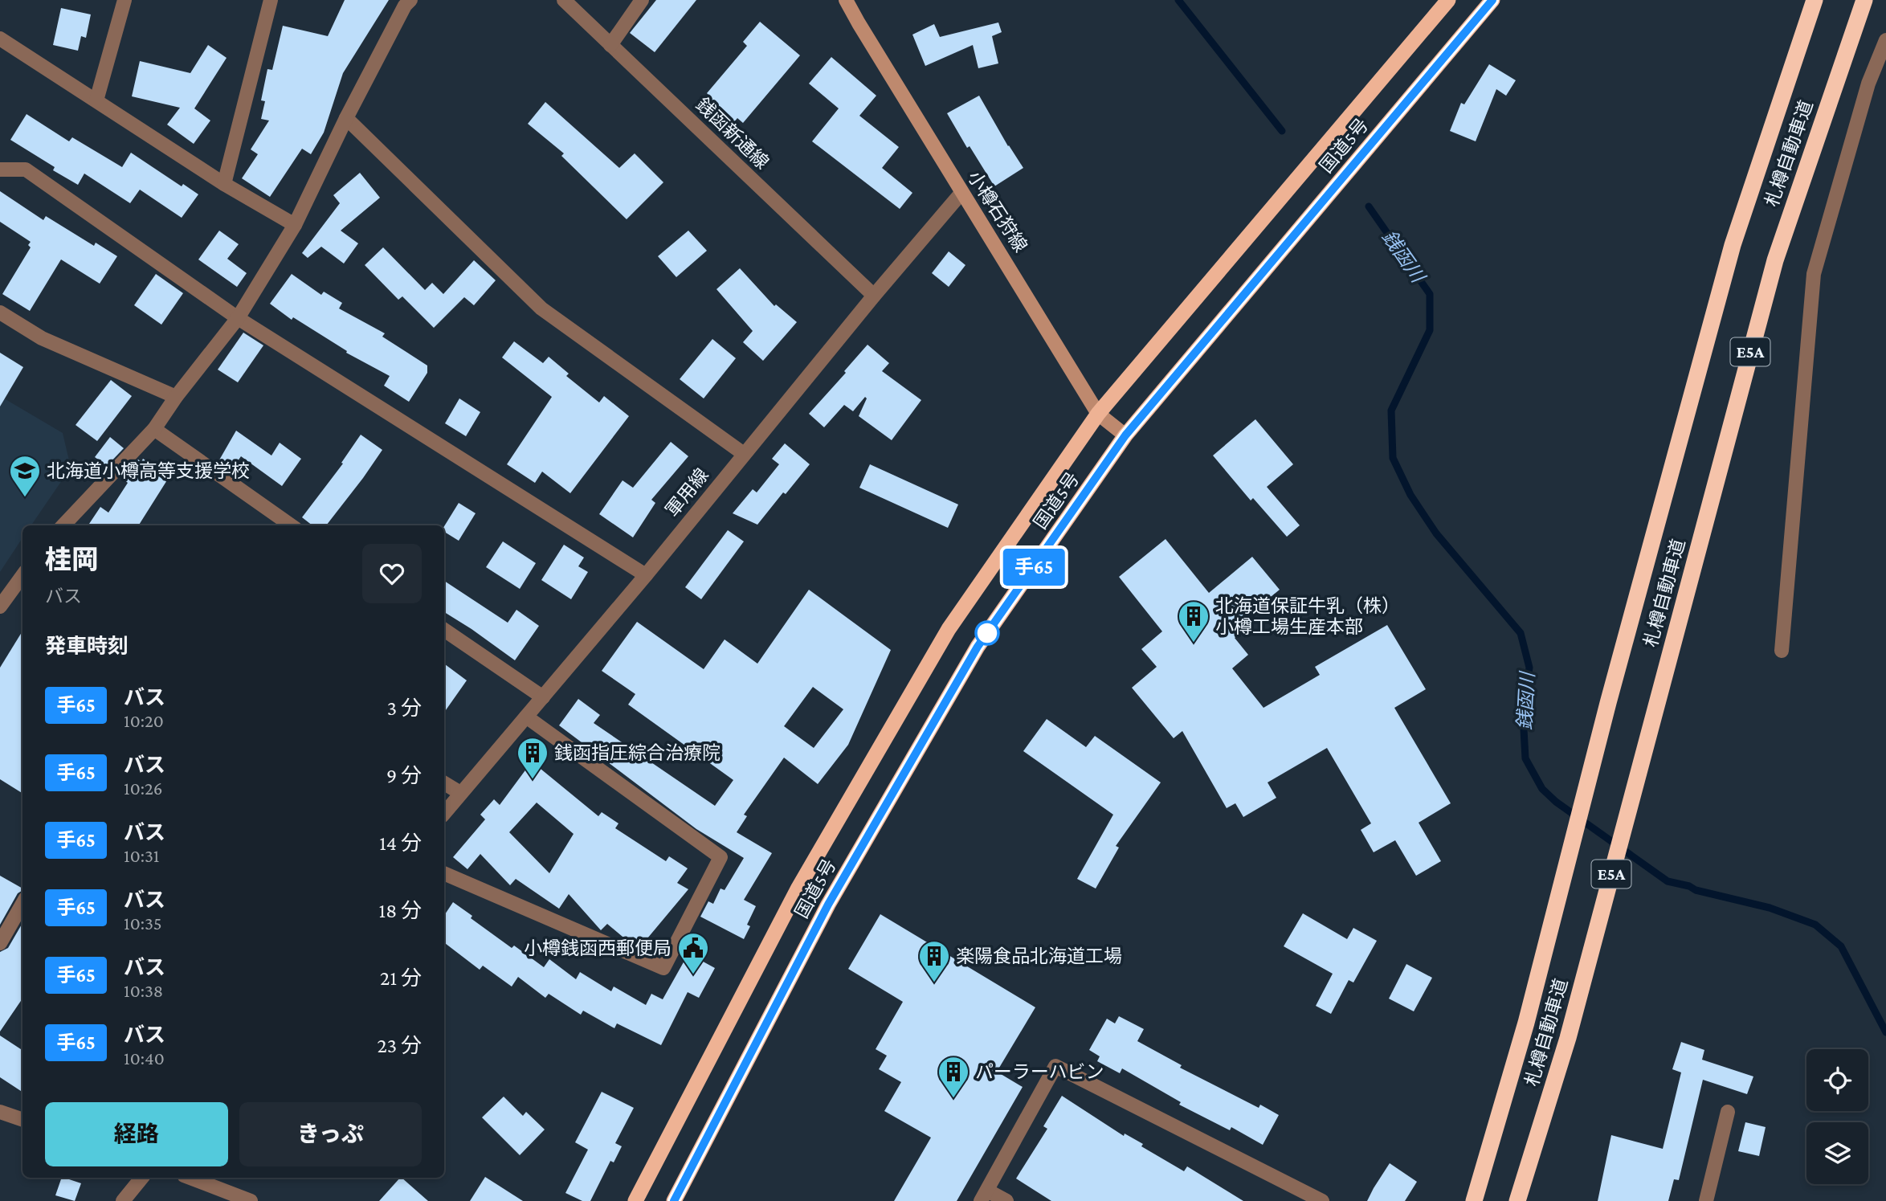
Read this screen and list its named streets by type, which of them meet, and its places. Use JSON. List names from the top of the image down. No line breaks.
{"streets":{"highway":["国道5号","札樽自動車道","E5A"],"main road":["小樽石狩線"],"street":["銭函新通線","軍用線"]},"crossings":[["銭函新通線","軍用線"],["国道5号","小樽石狩線"],["小樽石狩線","軍用線"]],"water":["銭函川"],"places":{"school or university":["北海道小樽高等支援学校"],"building":["北海道保証牛乳（株） 小樽工場生産本部","銭函指圧綜合治療院","楽陽食品北海道工場","パーラーハビン"],"public building":["小樽銭函西郵便局"]},"lines":["bus line 手65"],"page":{"on_map":"手65","heading":[["桂岡","バス"],"発車時刻"],"list":[{"mark":"手65","name":"バス","note":"10:20","value":"3 分"},{"mark":"手65","name":"バス","note":"10:26","value":"9 分"},{"mark":"手65","name":"バス","note":"10:31","value":"14 分"},{"mark":"手65","name":"バス","note":"10:35","value":"18 分"},{"mark":"手65","name":"バス","note":"10:38","value":"21 分"},{"mark":"手65","name":"バス","note":"10:40","value":"23 分"}],"buttons":["経路","きっぷ"]}}
